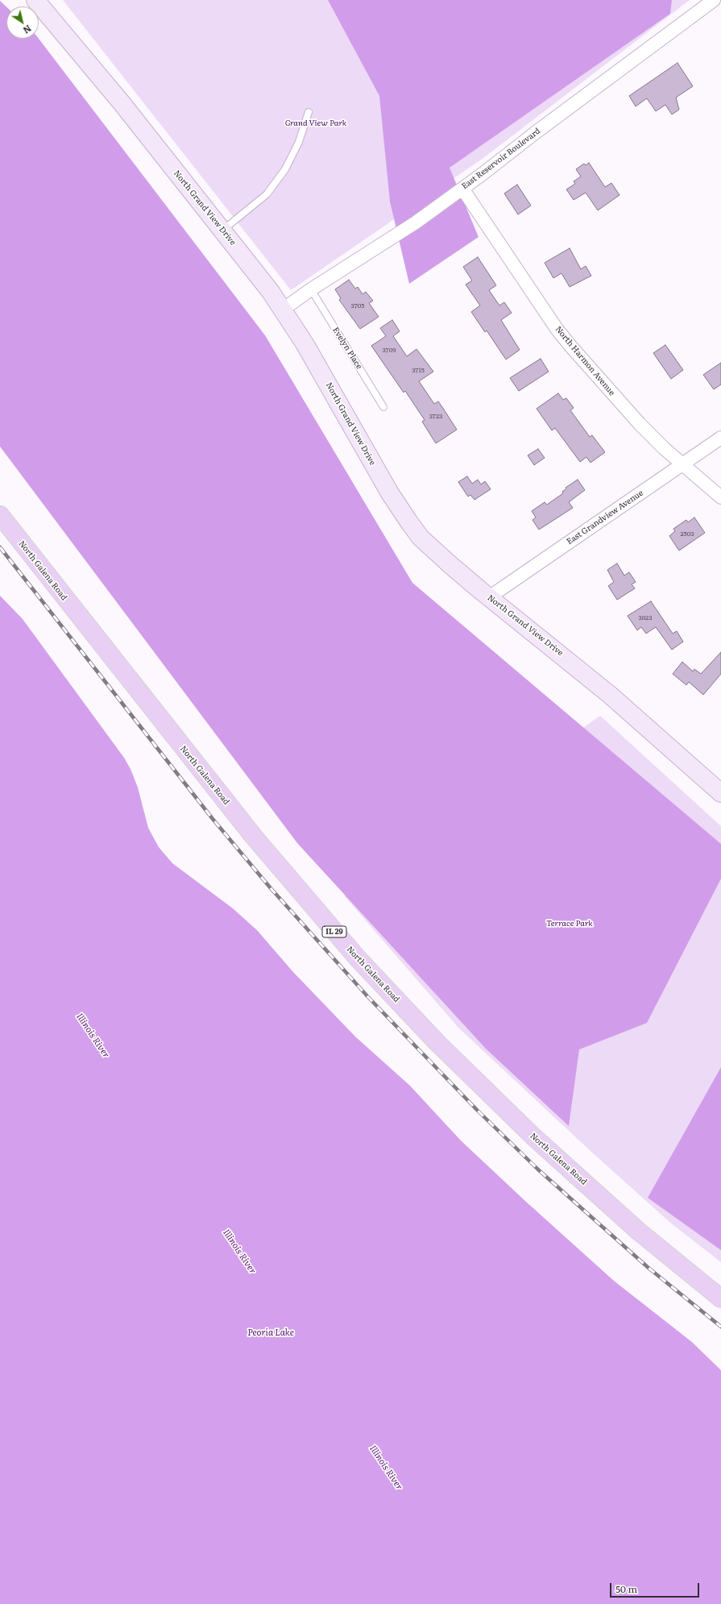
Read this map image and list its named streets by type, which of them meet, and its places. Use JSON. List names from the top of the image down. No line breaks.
{"streets":{"main road":["North Galena Road","IL 29"],"street":["East Reservoir Boulevard","North Grand View Drive","North Harmon Avenue","East Grandview Avenue"],"lane":["Evelyn Place"]},"crossings":[["East Reservoir Boulevard","North Grand View Drive"],["East Reservoir Boulevard","Evelyn Place"],["East Reservoir Boulevard","North Harmon Avenue"],["North Grand View Drive","East Grandview Avenue"],["North Harmon Avenue","East Grandview Avenue"]],"water":["Illinois River","Peoria Lake"],"parks":["Grand View Park","Terrace Park"],"house_numbers":["3705","3709","3715","3723","2503","3823"],"scale_bar":"50 m","north":"bottom right"}
